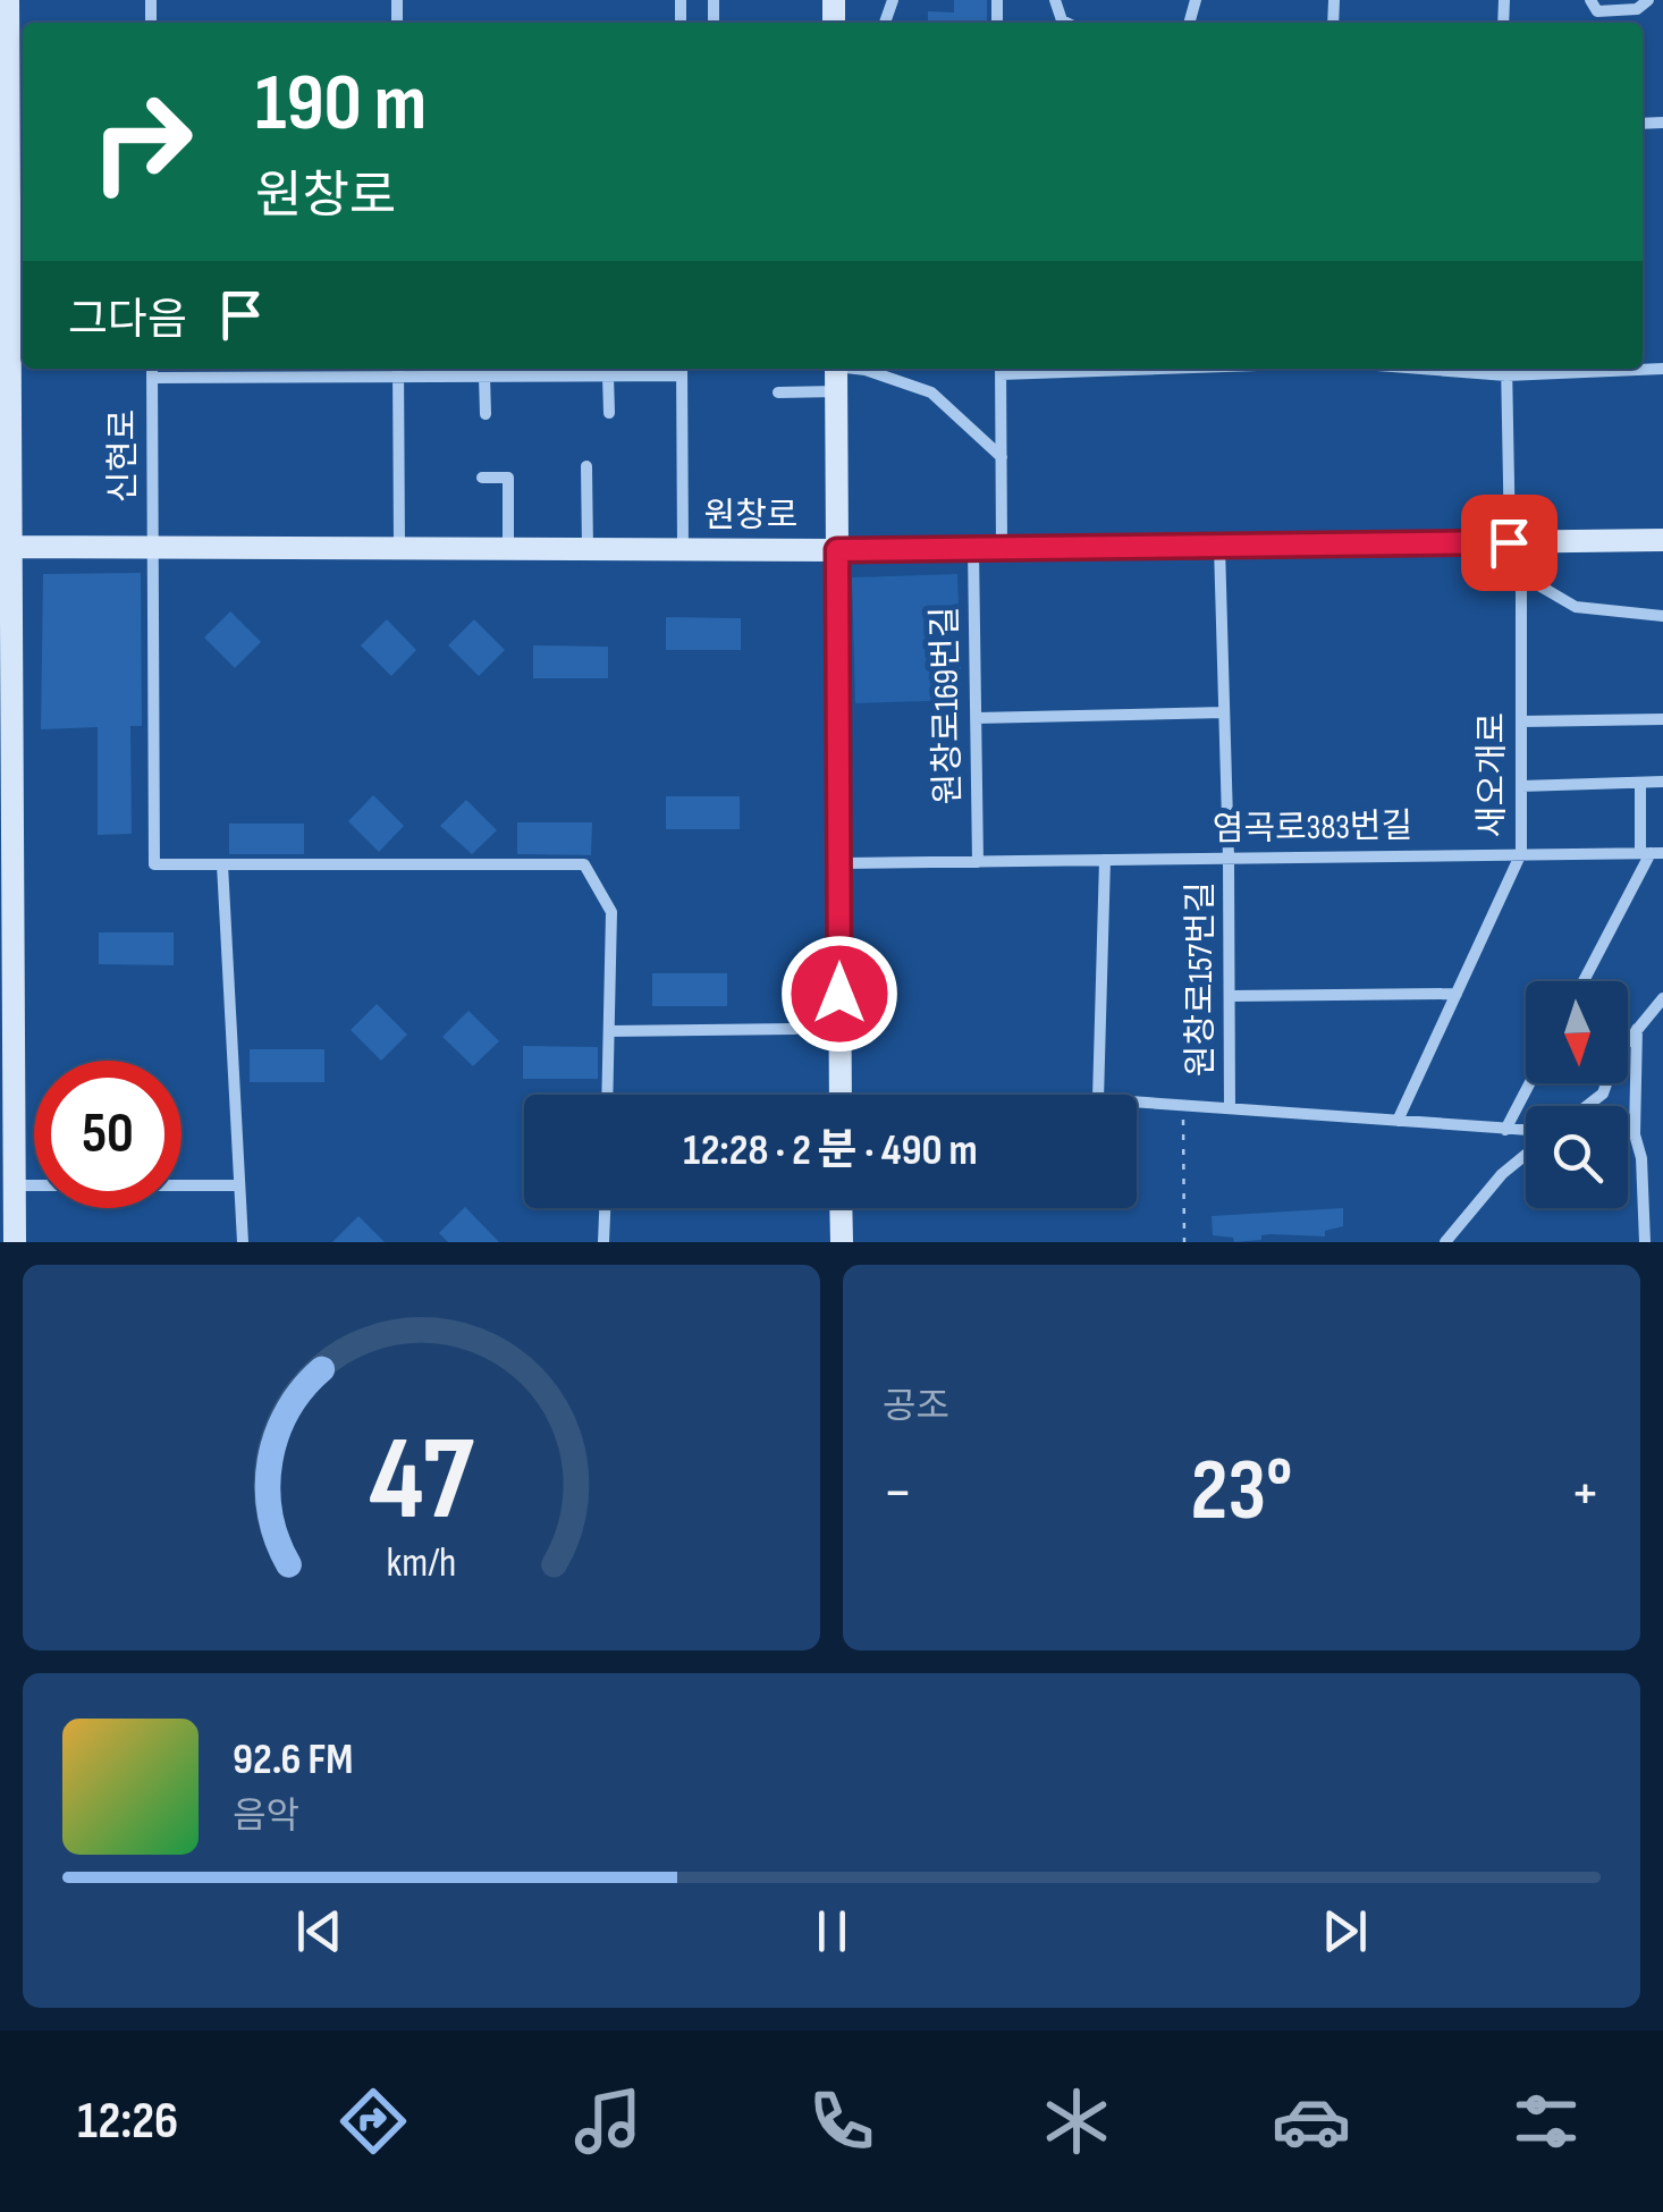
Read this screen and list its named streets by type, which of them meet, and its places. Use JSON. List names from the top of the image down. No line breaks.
{"streets":{"street":["신현로","원창로","원창로169번길","새오개로","염곡로383번길","원창로157번길"]},"crossings":[["신현로","원창로"],["원창로","원창로169번길"],["원창로","새오개로"],["원창로","원창로157번길"],["원창로169번길","염곡로383번길"],["새오개로","염곡로383번길"],["염곡로383번길","원창로157번길"]],"north":"bottom","page":{"turn":["190 m","원창로"],"then":"그다음","limit":"50","trip":"12:28 · 2 분 · 490 m","tile":"공조","heat":["−","23°","+"],"song":["92.6 FM","음악"],"tabs":"12:26","gauge":["47","km/h"]}}
